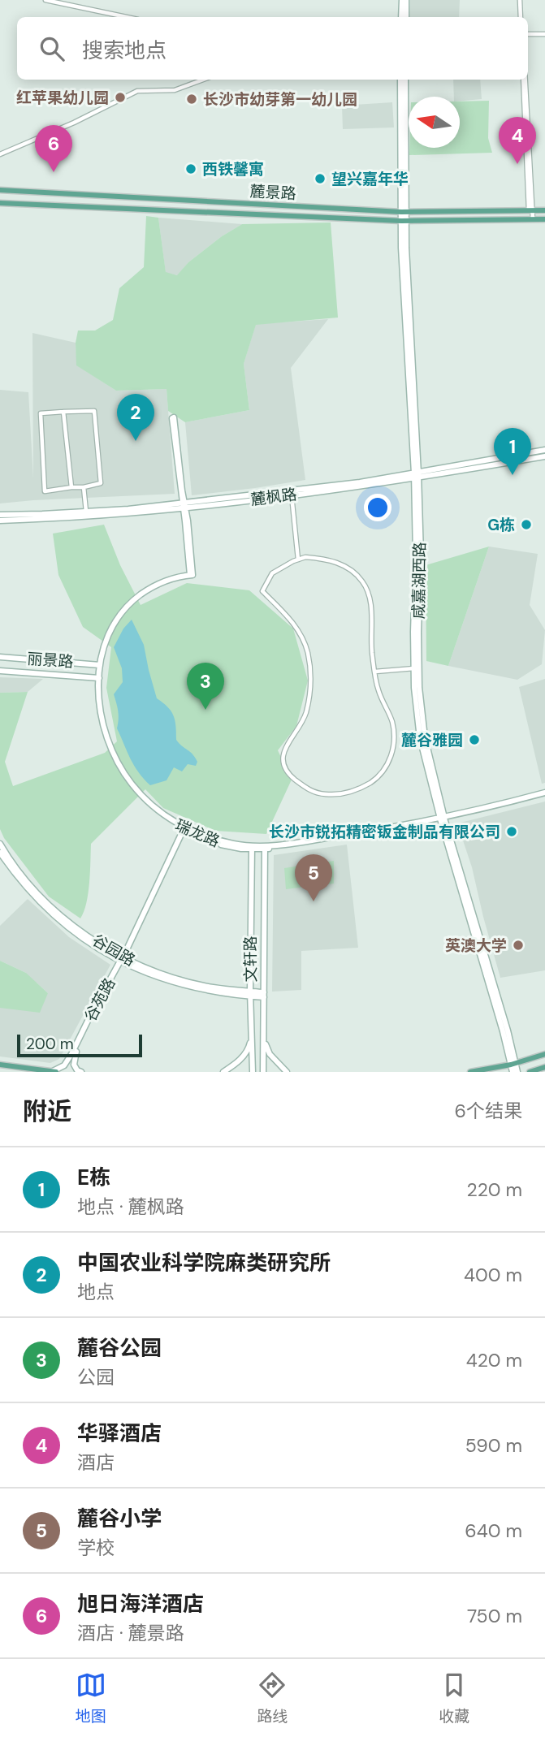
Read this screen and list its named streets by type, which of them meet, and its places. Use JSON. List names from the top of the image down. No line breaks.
{"streets":{"main road":["麓景路","麓枫路","咸嘉湖西路","丽景路","瑞龙路","谷园路","文轩路","谷苑路"]},"crossings":[["麓景路","咸嘉湖西路"],["麓枫路","咸嘉湖西路"],["麓枫路","瑞龙路"],["咸嘉湖西路","瑞龙路"],["丽景路","瑞龙路"],["瑞龙路","文轩路"],["瑞龙路","谷苑路"],["谷园路","文轩路"],["谷园路","谷苑路"]],"places":["红苹果幼儿园","长沙市幼芽第一幼儿园","西铁馨寓","望兴嘉年华","G栋","麓谷雅园","长沙市锐拓精密钣金制品有限公司","英澳大学"],"scale_bar":"200 m","north":"left","page":{"search":"搜索地点","pins":["4","6","2","1","3","5"],"scale":"200 m","heading":["附近","6个结果"],"list":[{"mark":"1","name":"E栋","note":"地点 · 麓枫路","value":"220 m"},{"mark":"2","name":"中国农业科学院麻类研究所","note":"地点","value":"400 m"},{"mark":"3","name":"麓谷公园","note":"公园","value":"420 m"},{"mark":"4","name":"华驿酒店","note":"酒店","value":"590 m"},{"mark":"5","name":"麓谷小学","note":"学校","value":"640 m"},{"mark":"6","name":"旭日海洋酒店","note":"酒店 · 麓景路","value":"750 m"}],"nav":["地图","路线","收藏"]}}
